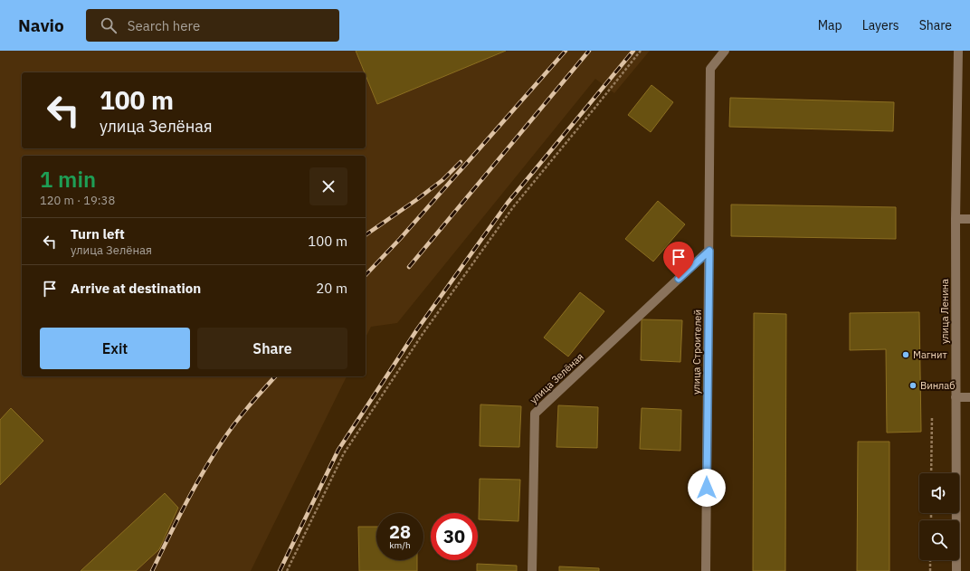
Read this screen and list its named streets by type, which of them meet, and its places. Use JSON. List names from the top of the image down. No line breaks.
{"streets":{"street":["улица Ленина","улица Строителей","улица Зелёная"]},"crossings":[["улица Строителей","улица Зелёная"]],"places":["Магнит","Винлаб"],"page":{"header":"Navio","search":"Search here","nav":["Map","Layers","Share"],"turn":["100 m","улица Зелёная"],"heading":["1 min","120 m · 19:38"],"list":[{"name":"Turn left","note":"улица Зелёная","value":"100 m"},{"name":"Arrive at destination","value":"20 m"}],"buttons":["Exit","Share"],"speed":"28 km/h","limit":"30"}}
